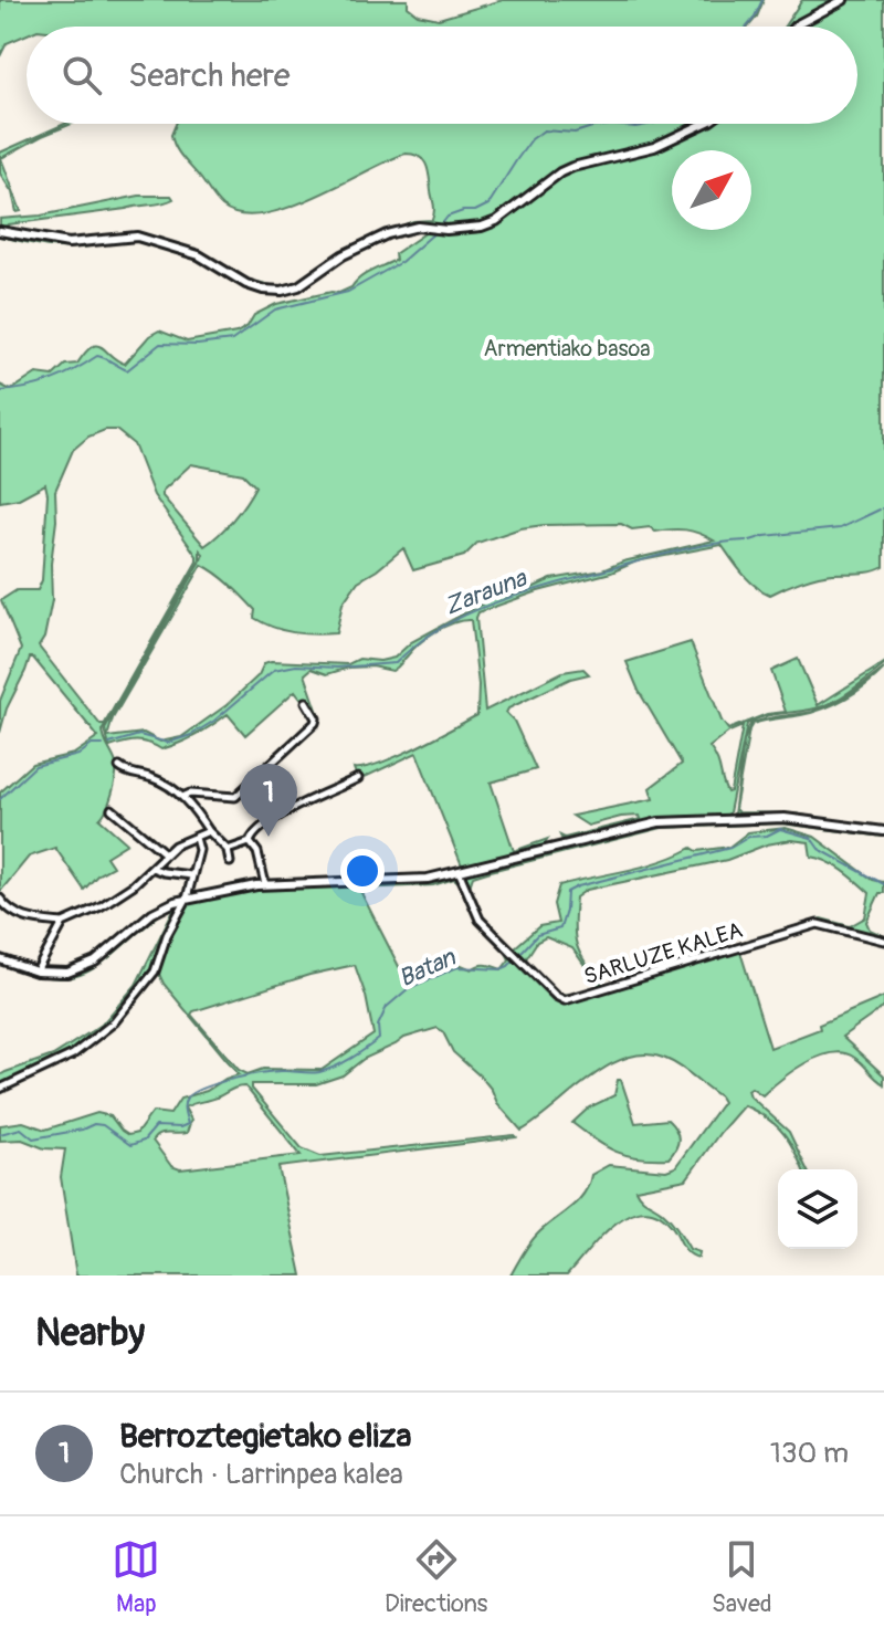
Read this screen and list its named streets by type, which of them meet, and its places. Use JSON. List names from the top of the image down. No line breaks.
{"streets":{"street":["SARLUZE KALEA"]},"water":["Zarauna","Batan"],"parks":["Armentiako basoa"],"north":"top right","page":{"search":"Search here","pins":"1","heading":"Nearby","list":[{"mark":"1","name":"Berroztegietako eliza","note":"Church · Larrinpea kalea","value":"130 m"}],"nav":["Map","Directions","Saved"]}}
